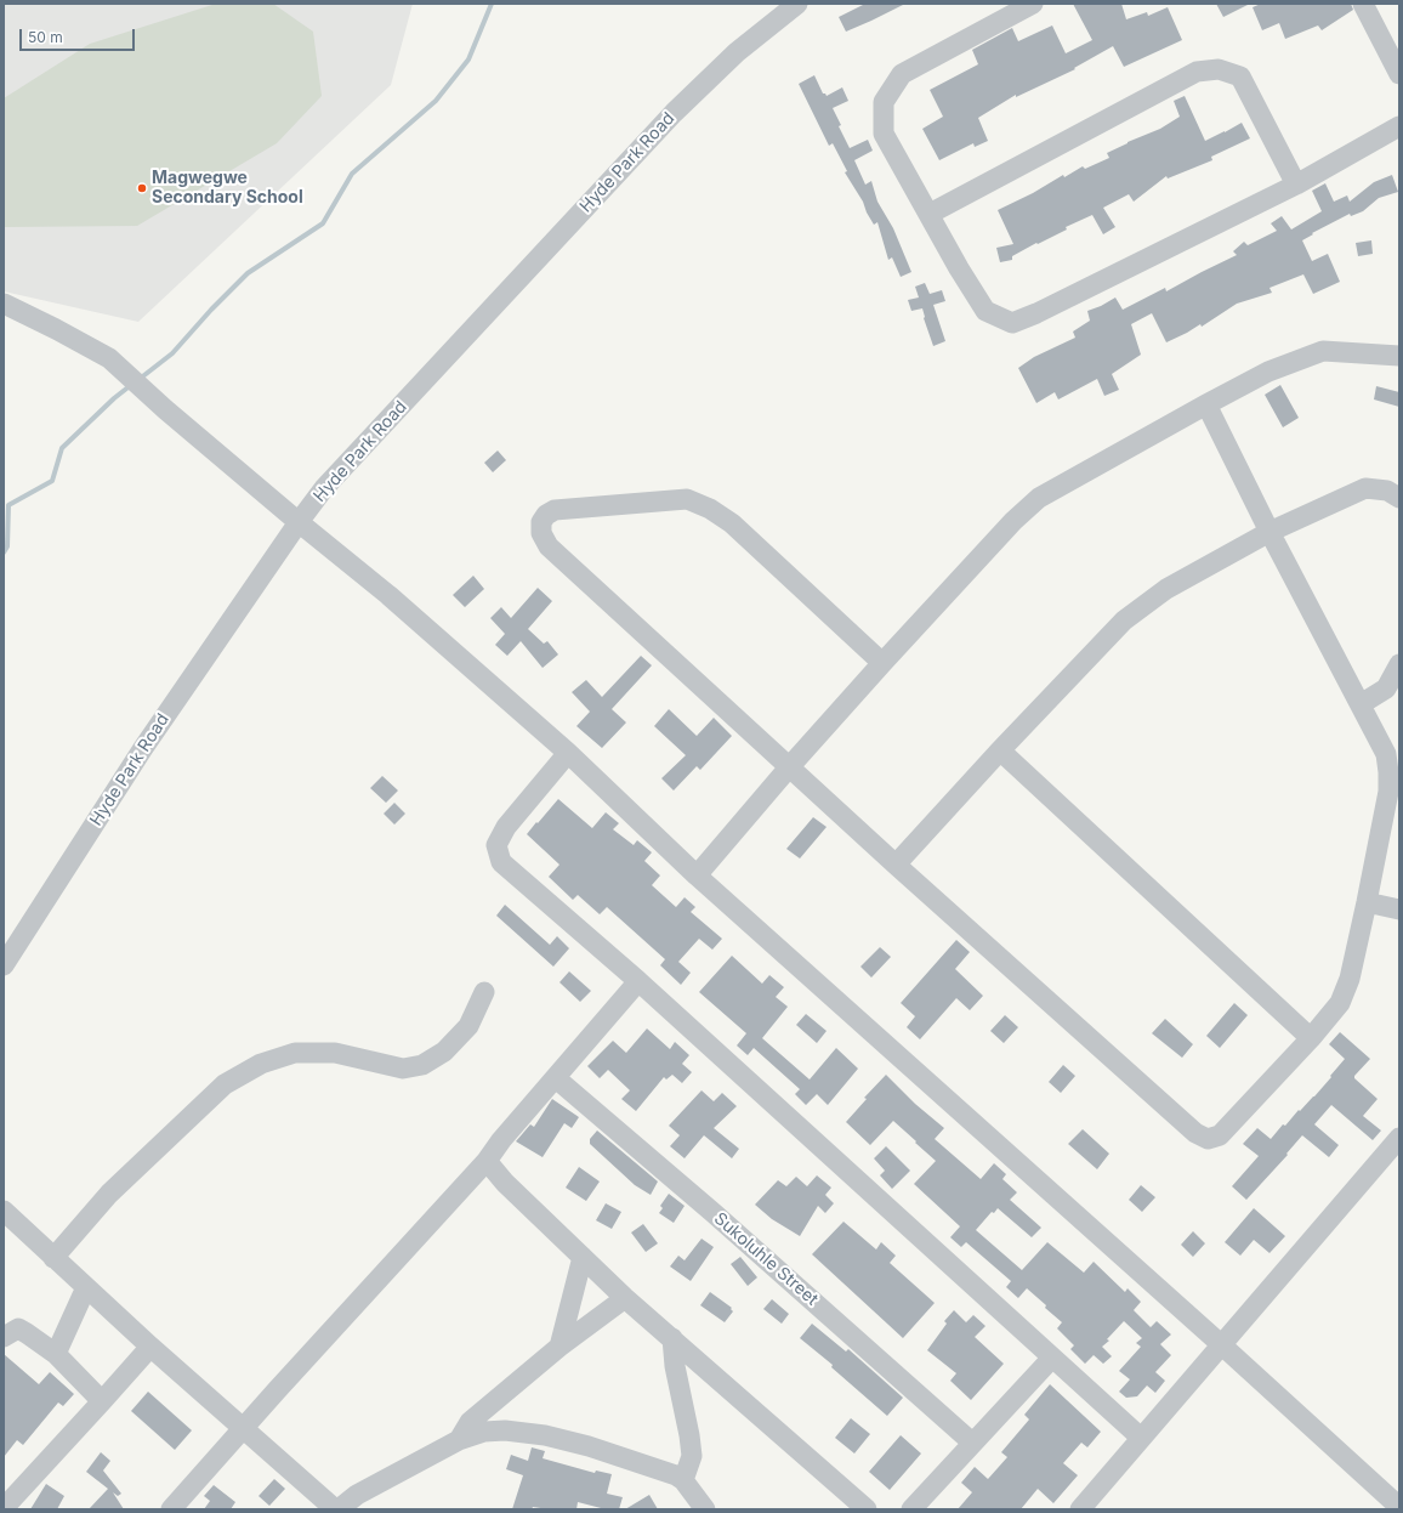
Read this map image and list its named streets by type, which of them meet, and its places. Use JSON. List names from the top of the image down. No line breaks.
{"streets":{"street":["Hyde Park Road","Sukoluhle Street"]},"places":["Magwegwe Secondary School"],"scale_bar":"50 m"}
